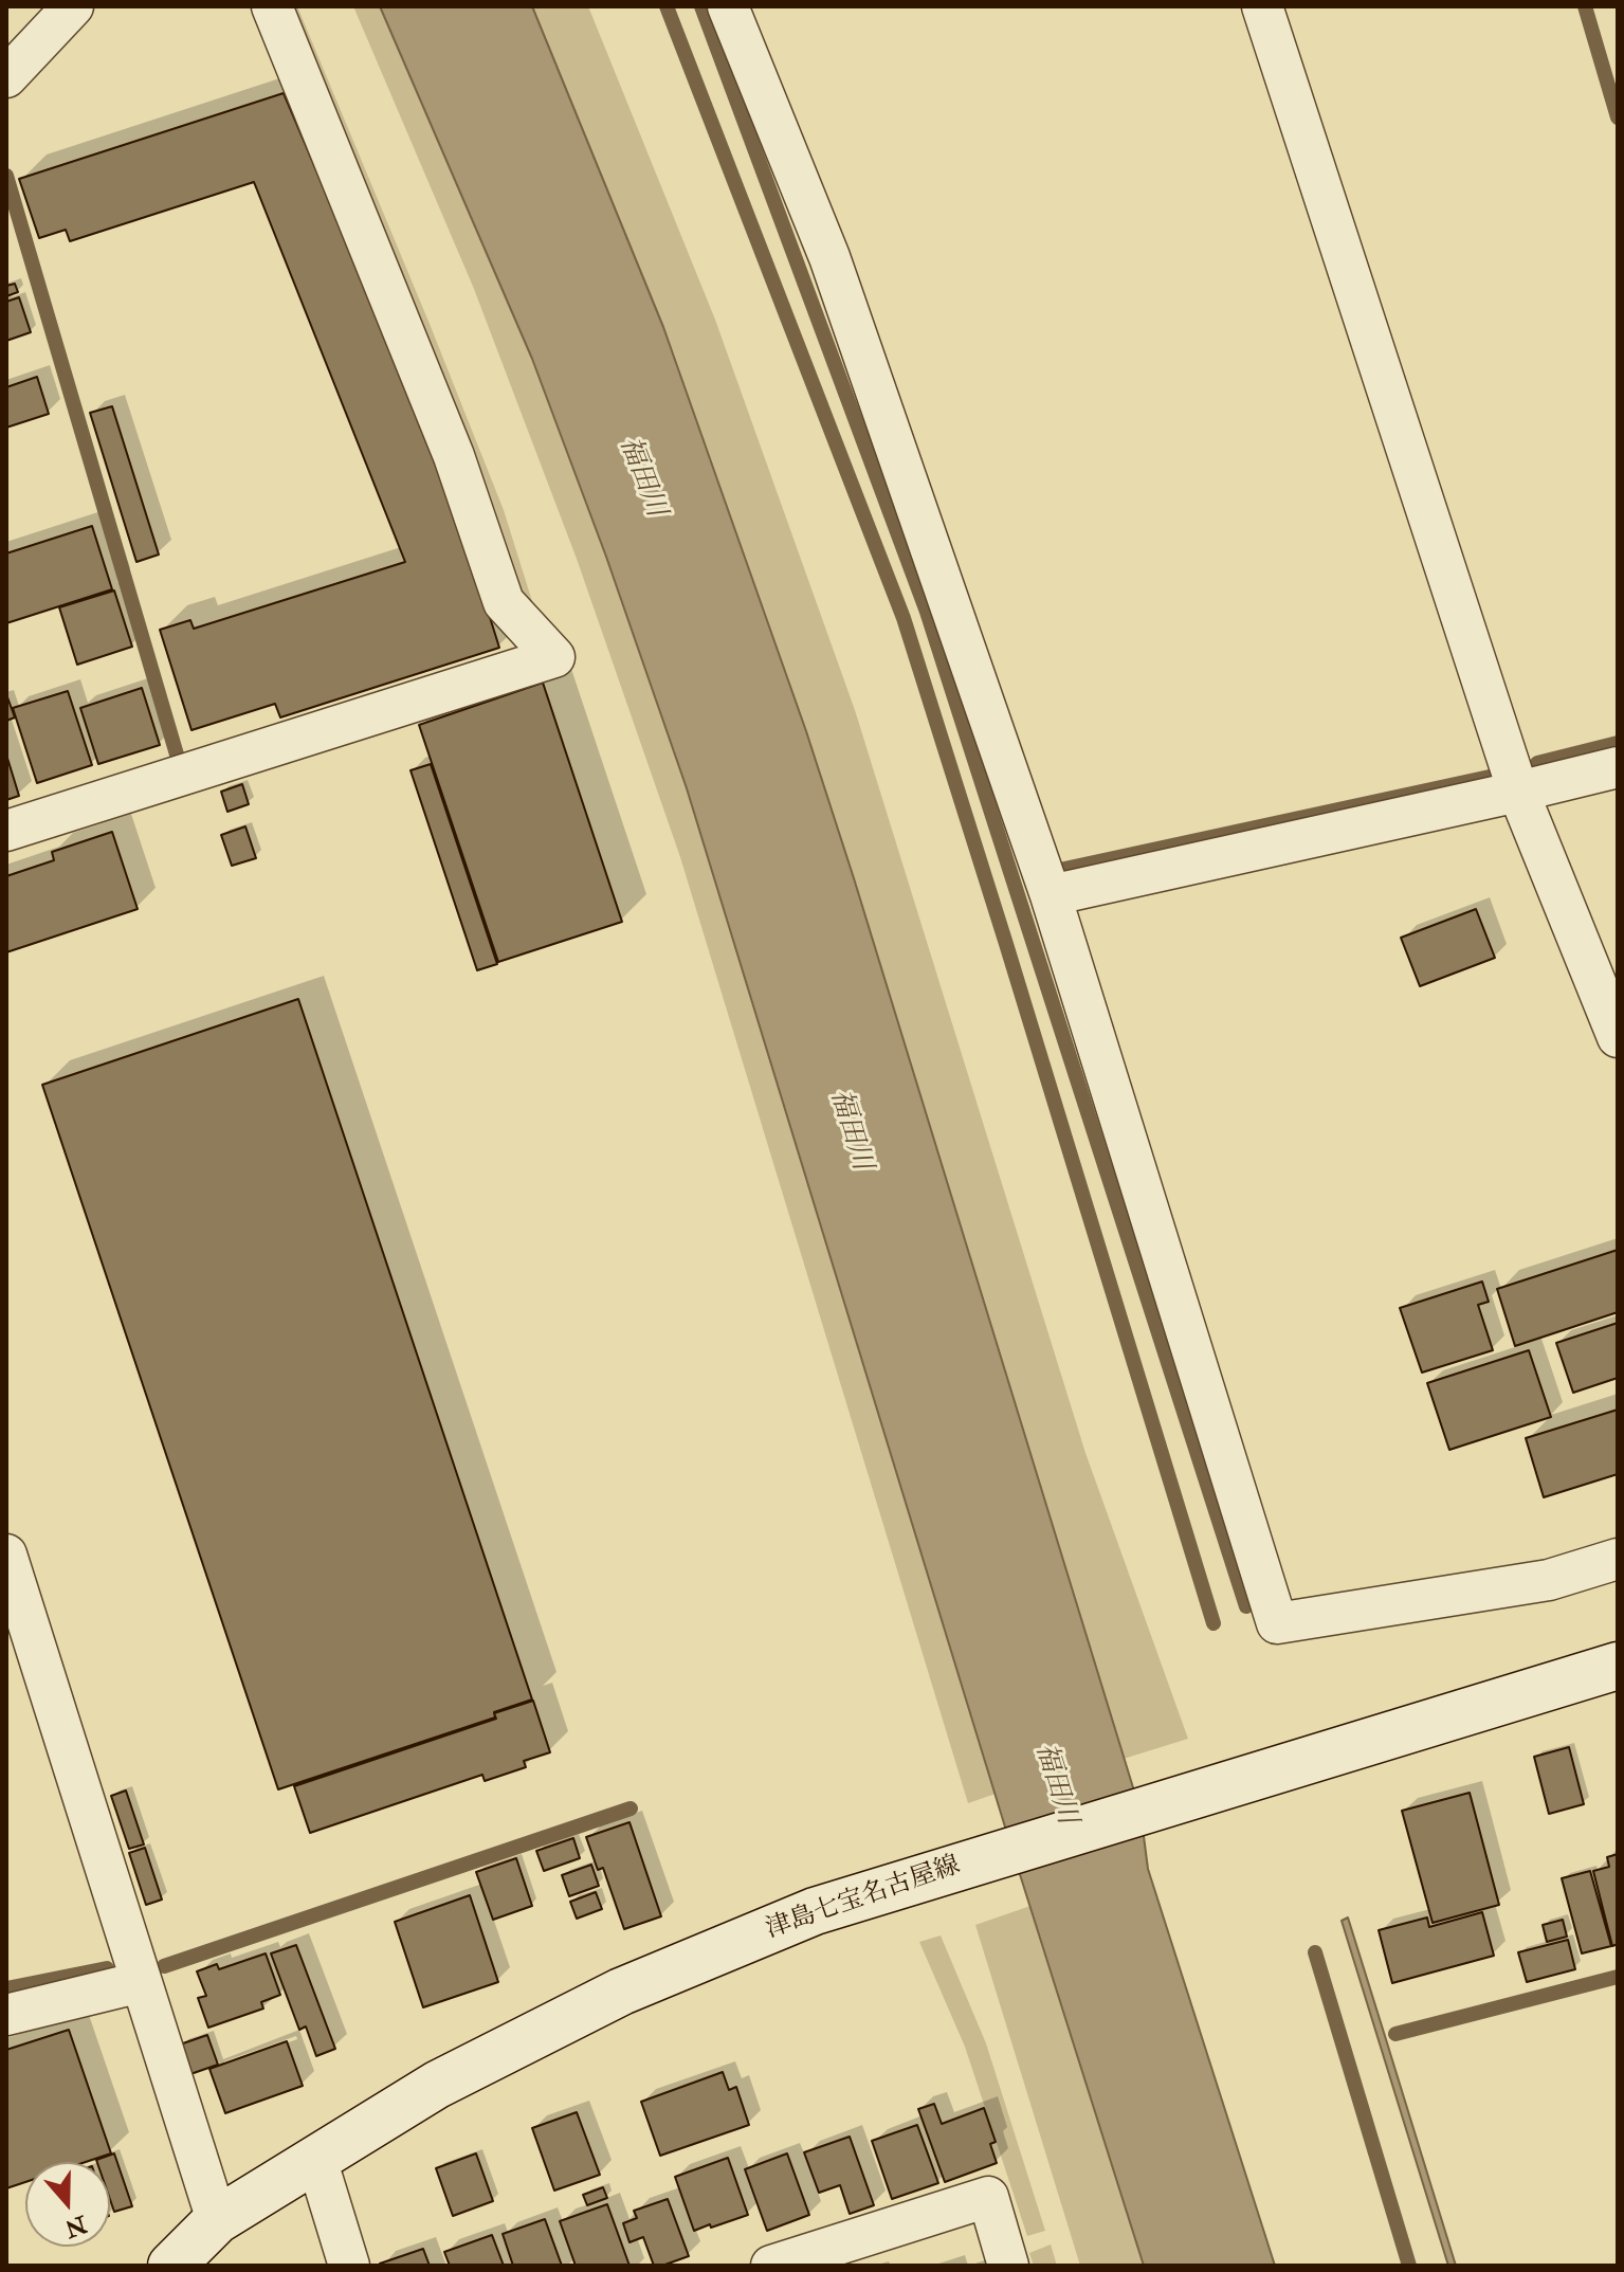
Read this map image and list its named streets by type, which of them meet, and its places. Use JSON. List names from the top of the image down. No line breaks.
{"streets":{"main road":["津島七宝名古屋線"]},"water":["福田川"],"north":"bottom"}
